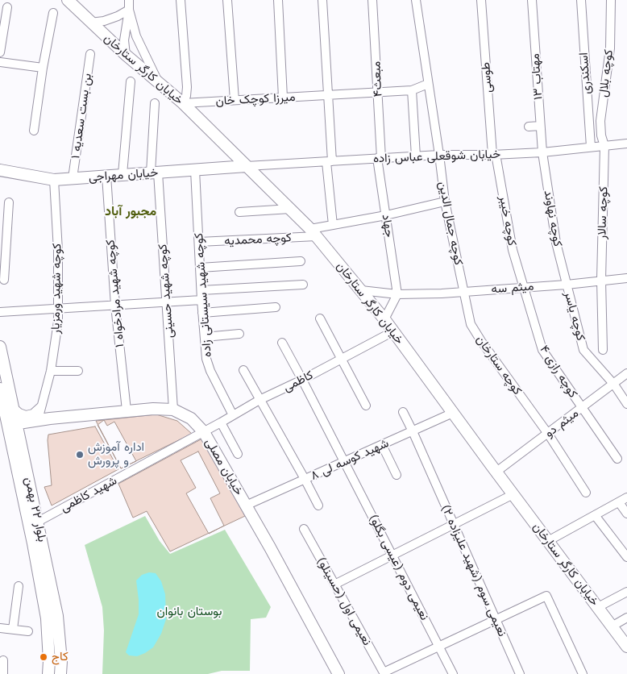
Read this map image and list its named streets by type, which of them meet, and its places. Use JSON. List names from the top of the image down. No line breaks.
{"streets":{"street":["خیابان کارگر ستارخان","اسکندری","کوچه بلال","مهتاب ۱۳","طوسی","مبعث۴","میرزا کوچک خان","بن بست سعدیه ۱","خیابان شوقعلی عباس زاده","خیابان مهراجی","کوچه سالار","کوچه نهاوند","کوچه خیبر","کوچه جمال الدین","جهاد","کوچه محمدیه","میثم سه","کوچه شهید ورمزیار","کوچه شهید حسینی","۱ کوچه شهید مرادخواه","کوچه شهید سیستانی زاده","کوچه یاسر","کوچه ستارخان","کوچه رازی ۴","کاظمی","میثم دو","شهید کوسه لی ۸","خیابان مصلی","شهید کاظمی","بلوار ۲۲ بهمن","نعیمی دوم (عیسی بگلو)","نعیمی سوم (شهید علیزاده ۲)","نعیمی اول (حسینلو)"]},"crossings":[["خیابان کارگر ستارخان","میرزا کوچک خان"],["خیابان کارگر ستارخان","خیابان شوقعلی عباس زاده"],["خیابان کارگر ستارخان","خیابان مهراجی"],["خیابان کارگر ستارخان","کوچه محمدیه"],["خیابان کارگر ستارخان","میثم سه"],["خیابان کارگر ستارخان","کاظمی"],["خیابان کارگر ستارخان","میثم دو"],["خیابان کارگر ستارخان","شهید کوسه لی ۸"],["اسکندری","خیابان شوقعلی عباس زاده"],["کوچه بلال","خیابان شوقعلی عباس زاده"],["کوچه بلال","کوچه سالار"],["مهتاب ۱۳","خیابان شوقعلی عباس زاده"],["مهتاب ۱۳","کوچه نهاوند"],["طوسی","خیابان شوقعلی عباس زاده"],["طوسی","کوچه خیبر"],["مبعث۴","میرزا کوچک خان"],["مبعث۴","خیابان شوقعلی عباس زاده"],["مبعث۴","جهاد"],["میرزا کوچک خان","کوچه جمال الدین"],["بن بست سعدیه ۱","خیابان مهراجی"],["خیابان شوقعلی عباس زاده","خیابان مهراجی"],["خیابان شوقعلی عباس زاده","کوچه سالار"],["خیابان شوقعلی عباس زاده","کوچه نهاوند"],["خیابان شوقعلی عباس زاده","کوچه خیبر"],["خیابان شوقعلی عباس زاده","کوچه جمال الدین"],["خیابان شوقعلی عباس زاده","جهاد"],["خیابان مهراجی","کوچه شهید ورمزیار"],["خیابان مهراجی","کوچه شهید حسینی"],["خیابان مهراجی","۱ کوچه شهید مرادخواه"],["خیابان مهراجی","کوچه شهید سیستانی زاده"],["کوچه سالار","میثم سه"],["کوچه نهاوند","میثم سه"],["کوچه نهاوند","کوچه یاسر"],["کوچه خیبر","میثم سه"],["کوچه خیبر","کوچه رازی ۴"],["کوچه جمال الدین","کوچه محمدیه"],["کوچه جمال الدین","میثم سه"],["کوچه جمال الدین","کوچه ستارخان"],["جهاد","کوچه محمدیه"],["جهاد","میثم سه"],["کوچه محمدیه","کوچه شهید سیستانی زاده"],["میثم سه","کوچه یاسر"],["میثم سه","کوچه ستارخان"],["میثم سه","کوچه رازی ۴"],["کوچه شهید ورمزیار","خیابان مصلی"],["کوچه شهید حسینی","خیابان مصلی"],["۱ کوچه شهید مرادخواه","خیابان مصلی"],["کوچه شهید سیستانی زاده","کاظمی"],["کوچه یاسر","میثم دو"],["کوچه ستارخان","میثم دو"],["کوچه رازی ۴","میثم دو"],["کاظمی","خیابان مصلی"],["کاظمی","شهید کاظمی"],["کاظمی","نعیمی دوم (عیسی بگلو)"],["شهید کوسه لی ۸","خیابان مصلی"],["شهید کوسه لی ۸","نعیمی دوم (عیسی بگلو)"],["شهید کوسه لی ۸","نعیمی سوم (شهید علیزاده ۲)"],["خیابان مصلی","شهید کاظمی"],["خیابان مصلی","بلوار ۲۲ بهمن"],["شهید کاظمی","بلوار ۲۲ بهمن"]],"districts":["مجبور آباد"],"parks":["بوستان بانوان"],"places":["اداره آموزش و پرورش","کاج"]}
